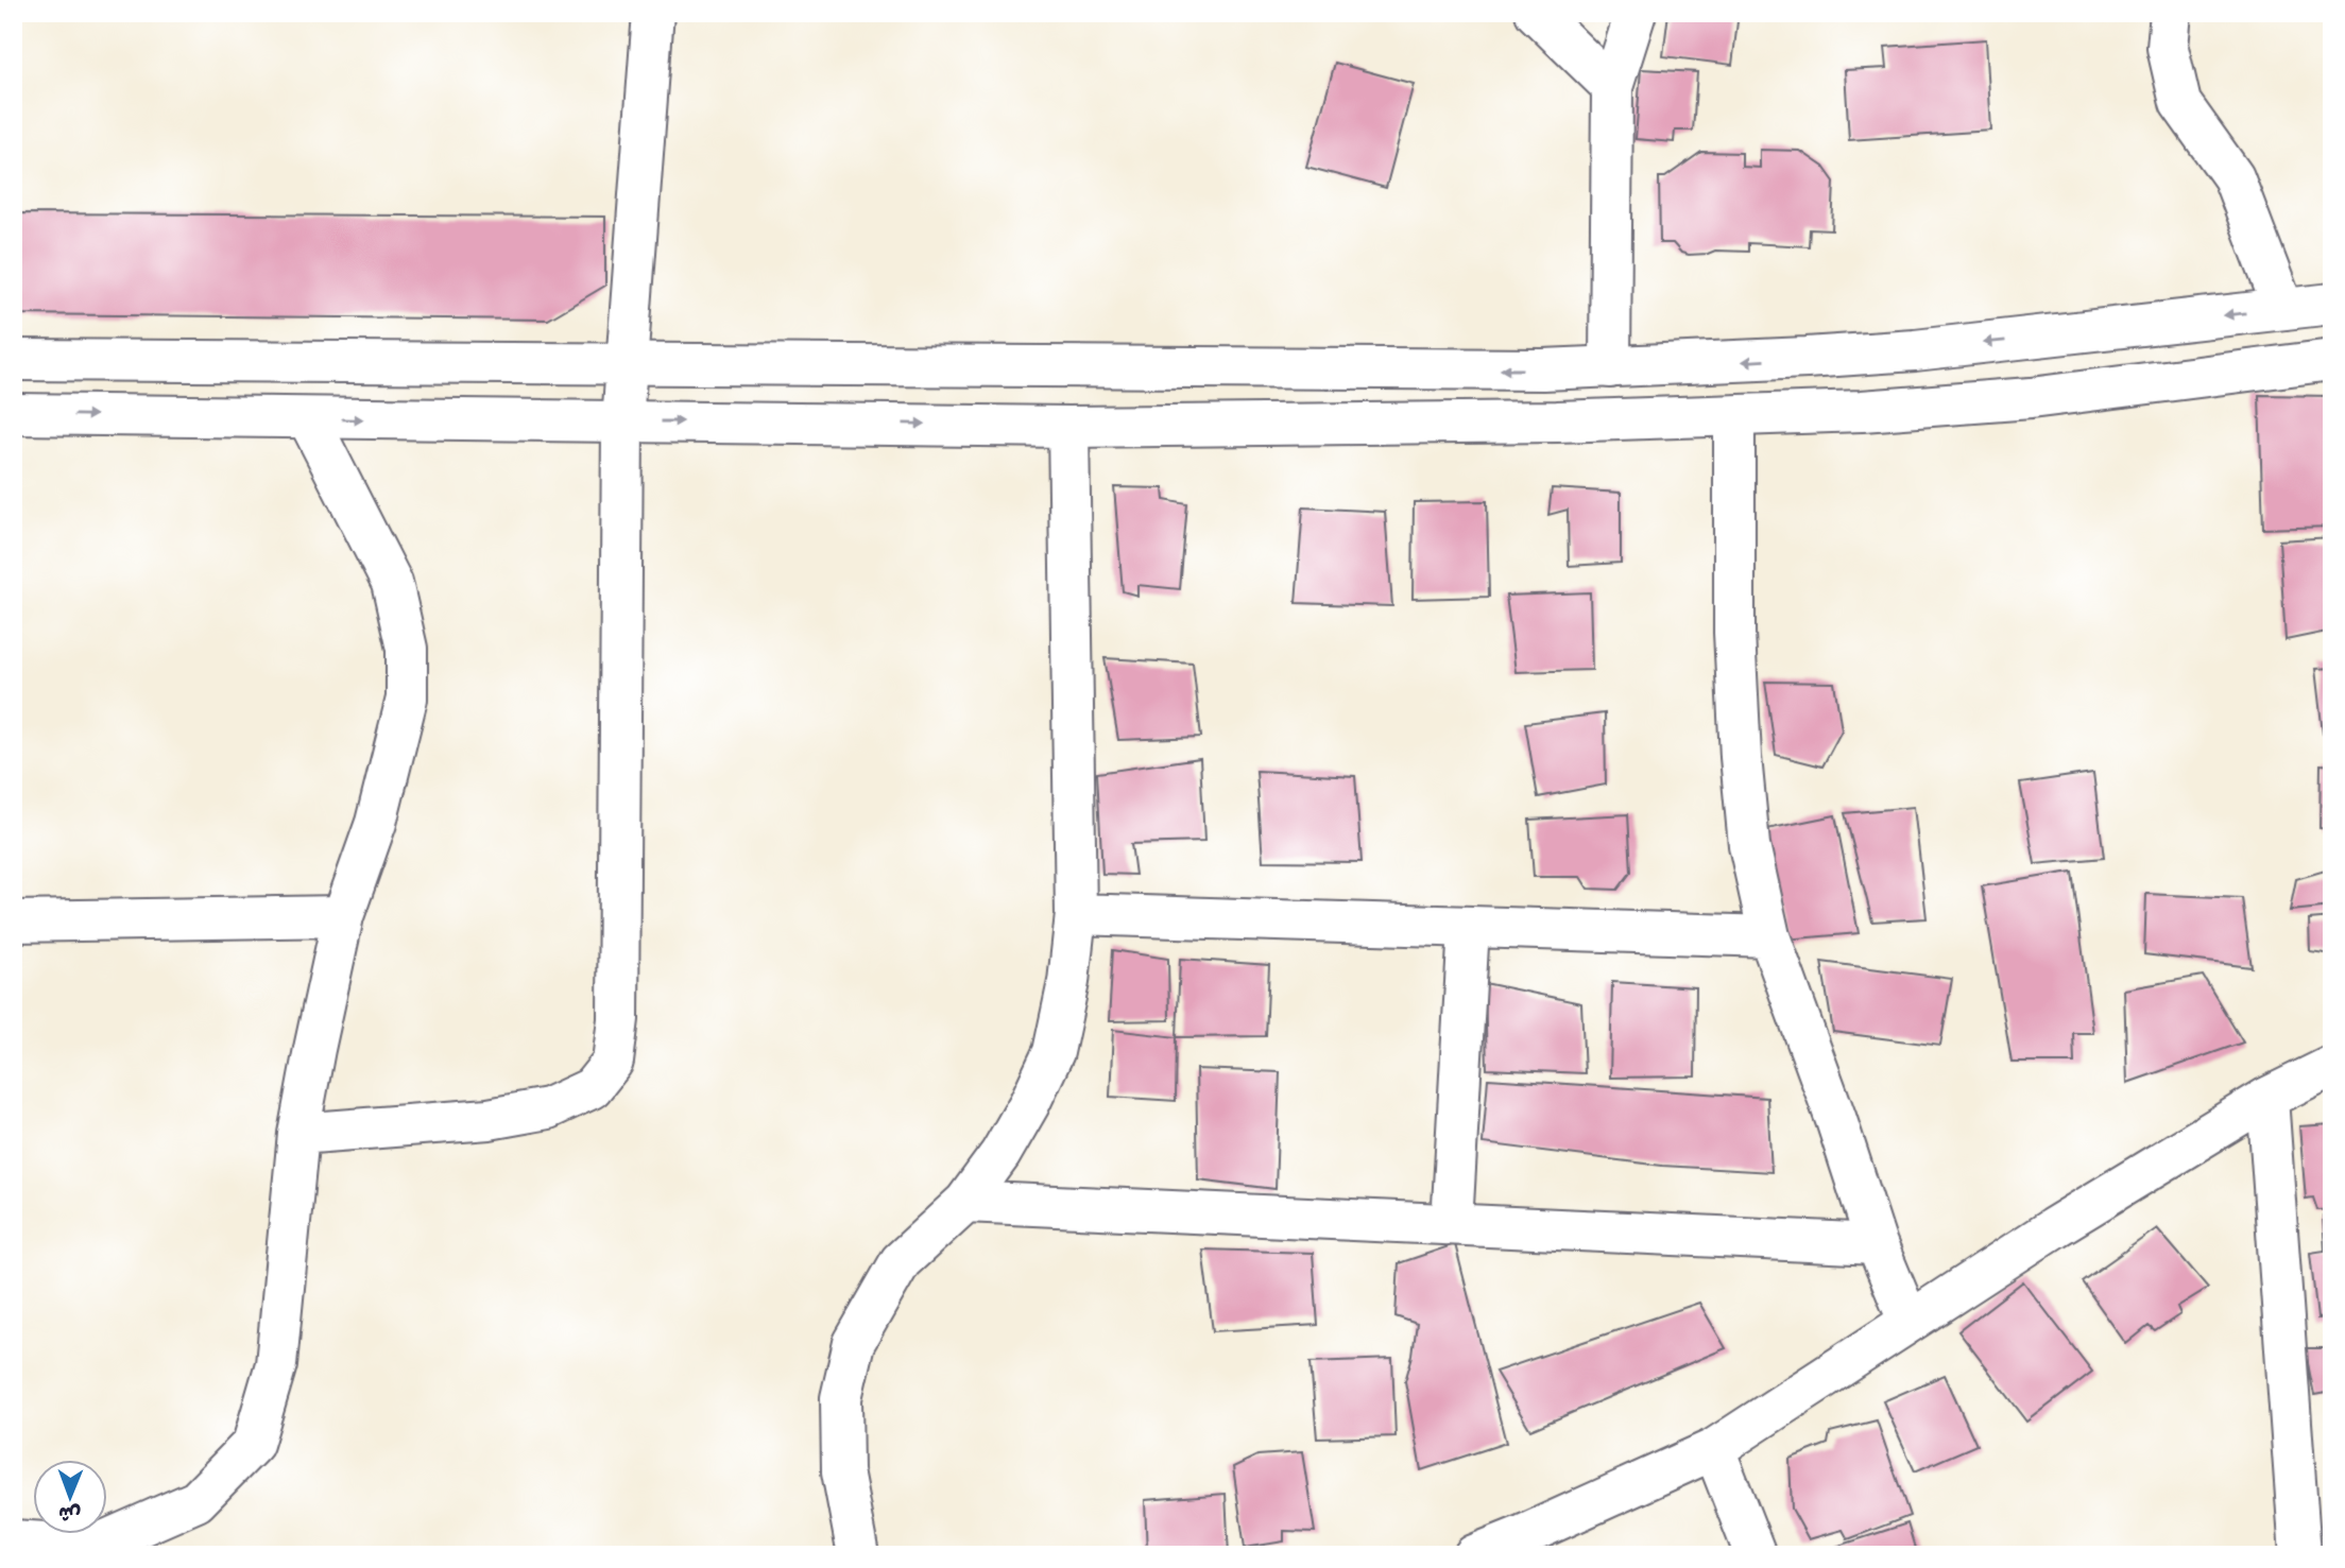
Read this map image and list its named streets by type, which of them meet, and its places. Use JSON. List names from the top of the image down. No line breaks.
{"north":"bottom"}
